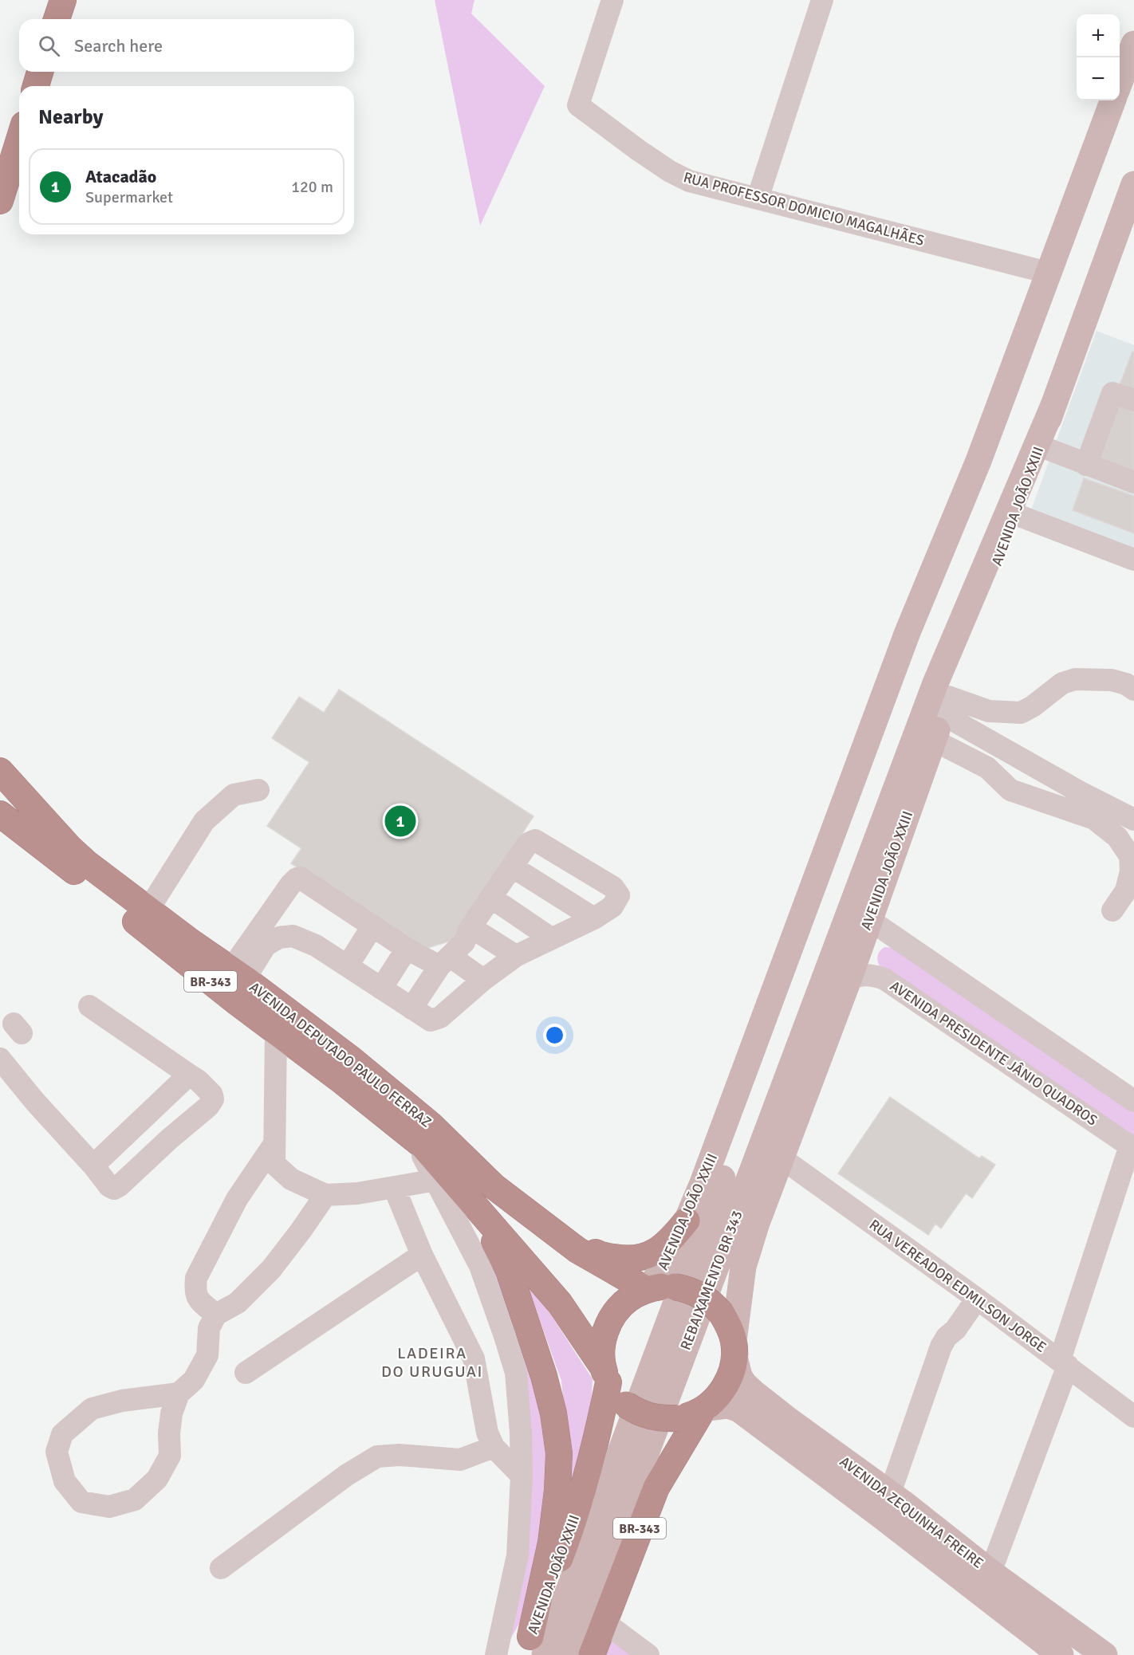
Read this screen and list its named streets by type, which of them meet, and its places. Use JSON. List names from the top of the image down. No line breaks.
{"streets":{"highway":["AVENIDA JOÃO XXIII","BR-343","AVENIDA DEPUTADO PAULO FERRAZ"],"main road":["REBAIXAMENTO BR 343","AVENIDA ZEQUINHA FREIRE"],"street":["RUA PROFESSOR DOMICIO MAGALHÃES","AVENIDA PRESIDENTE JÂNIO QUADROS","RUA VEREADOR EDMILSON JORGE"]},"crossings":[["RUA PROFESSOR DOMICIO MAGALHÃES","AVENIDA JOÃO XXIII"],["AVENIDA JOÃO XXIII","BR-343"],["AVENIDA JOÃO XXIII","AVENIDA PRESIDENTE JÂNIO QUADROS"],["AVENIDA JOÃO XXIII","AVENIDA DEPUTADO PAULO FERRAZ"],["AVENIDA JOÃO XXIII","REBAIXAMENTO BR 343"],["AVENIDA JOÃO XXIII","RUA VEREADOR EDMILSON JORGE"],["AVENIDA JOÃO XXIII","AVENIDA ZEQUINHA FREIRE"],["BR-343","AVENIDA DEPUTADO PAULO FERRAZ"],["BR-343","AVENIDA ZEQUINHA FREIRE"],["AVENIDA DEPUTADO PAULO FERRAZ","AVENIDA ZEQUINHA FREIRE"]],"districts":["LADEIRA DO URUGUAI"],"page":{"map_buttons":["+","−"],"search":"Search here","heading":"Nearby","list":[{"mark":"1","name":"Atacadão","note":"Supermarket","value":"120 m"}],"pins":"1"}}
